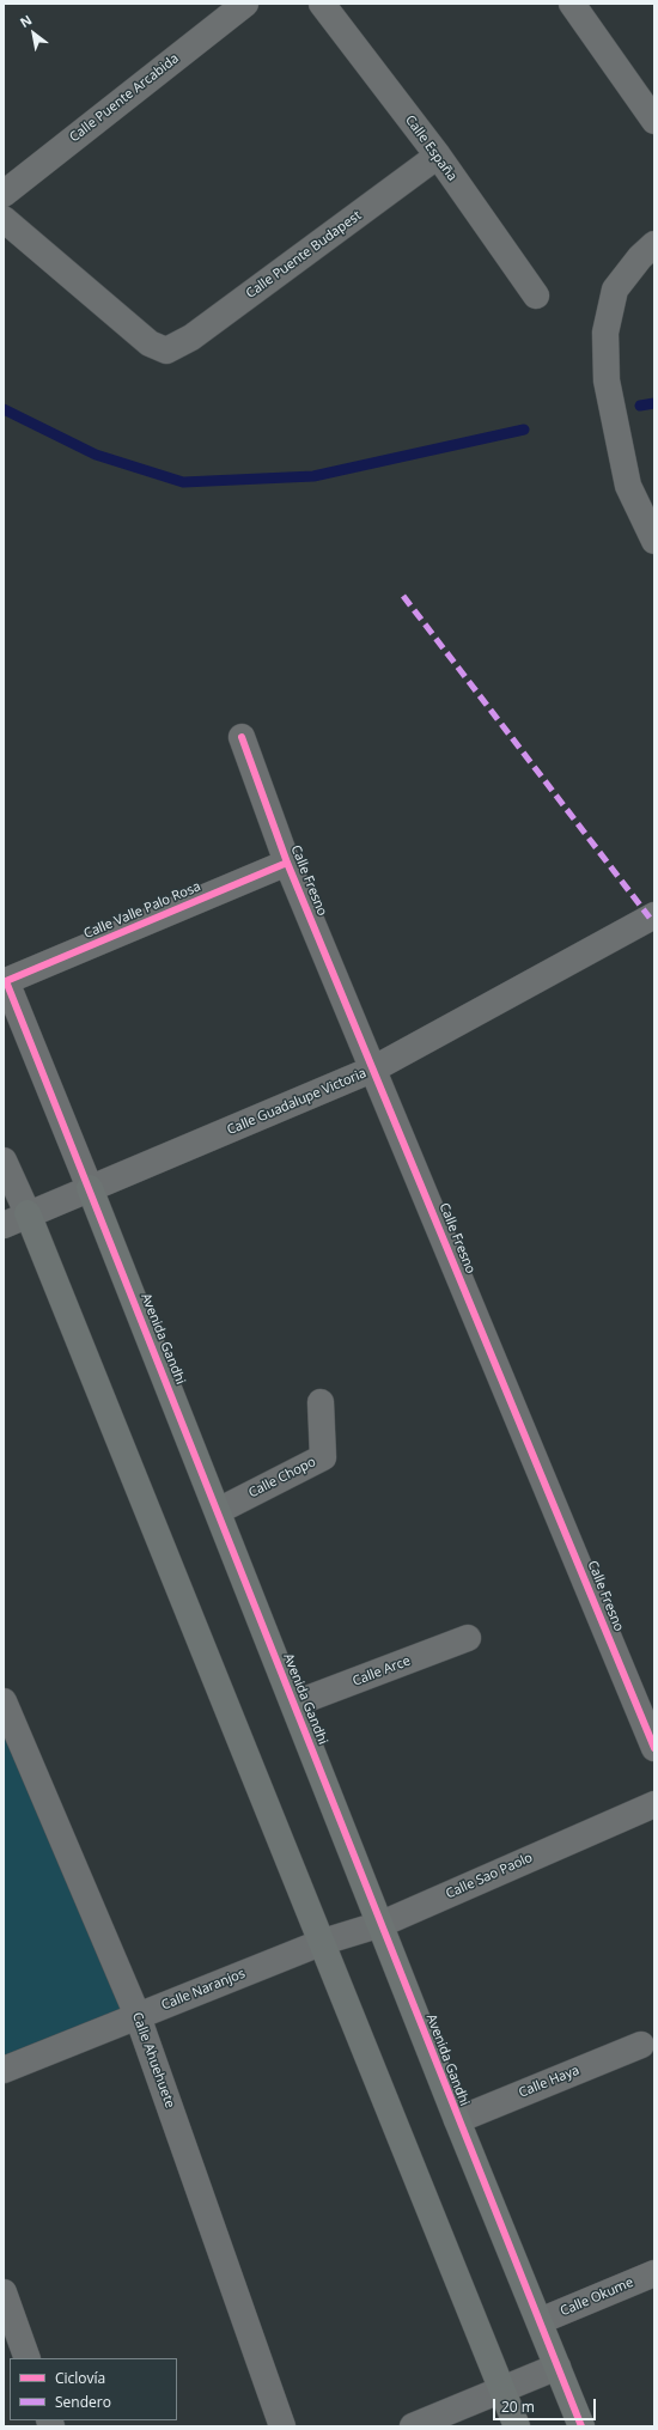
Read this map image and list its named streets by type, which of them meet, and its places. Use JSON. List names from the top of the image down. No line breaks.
{"streets":{"street":["Calle Puente Arcabida","Calle España","Calle Puente Budapest","Calle Fresno","Calle Valle Palo Rosa","Calle Guadalupe Victoria","Avenida Gandhi","Calle Chopo","Calle Arce","Calle Sao Paolo","Calle Naranjos","Calle Ahuehuete","Calle Haya","Calle Okume"]},"crossings":[["Calle España","Calle Puente Budapest"],["Calle Fresno","Calle Valle Palo Rosa"],["Calle Fresno","Calle Guadalupe Victoria"],["Calle Valle Palo Rosa","Avenida Gandhi"],["Calle Guadalupe Victoria","Avenida Gandhi"],["Avenida Gandhi","Calle Chopo"],["Avenida Gandhi","Calle Arce"],["Avenida Gandhi","Calle Sao Paolo"],["Avenida Gandhi","Calle Haya"],["Avenida Gandhi","Calle Okume"],["Calle Sao Paolo","Calle Naranjos"],["Calle Naranjos","Calle Ahuehuete"]],"legend":["Ciclovía","Sendero"],"scale_bar":"20 m","north":"top left"}
